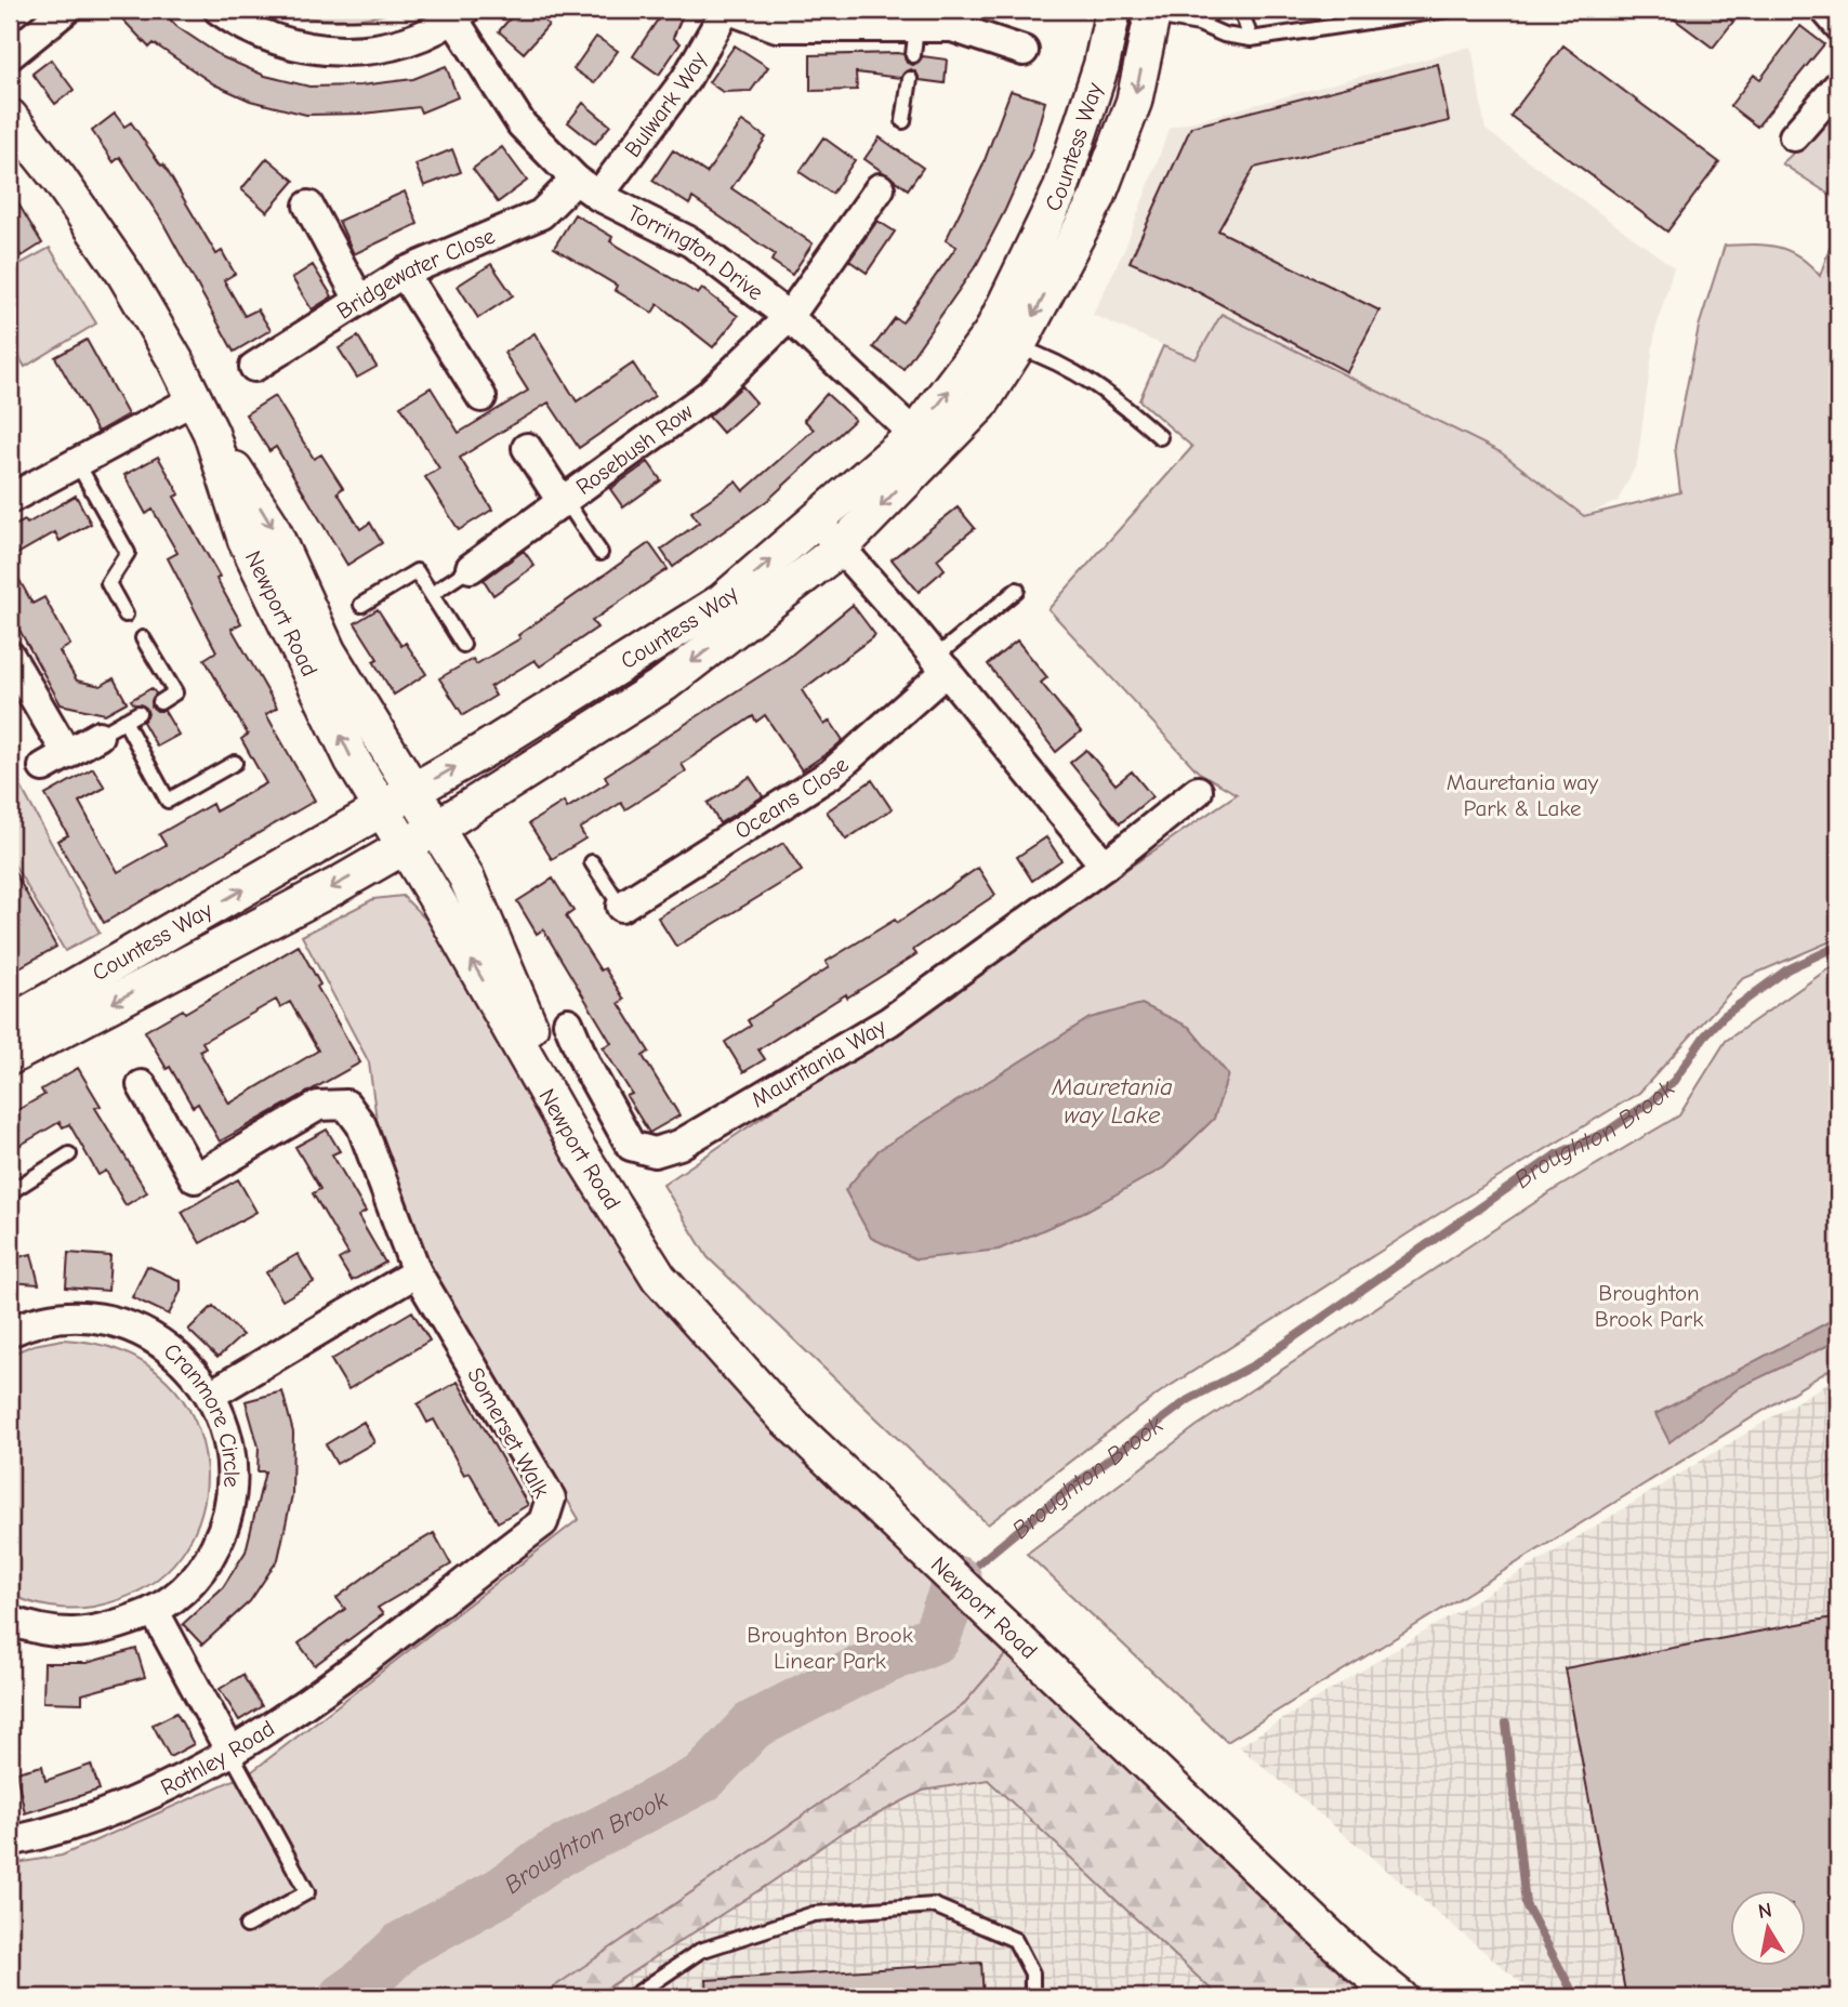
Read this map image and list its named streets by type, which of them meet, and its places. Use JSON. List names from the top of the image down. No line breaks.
{"streets":{"street":["Bulwark Way","Countess Way","Torrington Drive","Bridgewater Close","Rosebush Row","Newport Road","Oceans Close","Mauritania Way","Cranmore Circle","Somerset Walk","Rothley Road"]},"crossings":[["Bulwark Way","Torrington Drive"],["Bulwark Way","Bridgewater Close"],["Countess Way","Torrington Drive"],["Countess Way","Newport Road"],["Torrington Drive","Bridgewater Close"],["Torrington Drive","Rosebush Row"],["Somerset Walk","Rothley Road"]],"water":["Mauretania way Lake","Broughton Brook"],"parks":["Mauretania way Park & Lake","Broughton Brook Park","Broughton Brook Linear Park"],"north":"top"}
